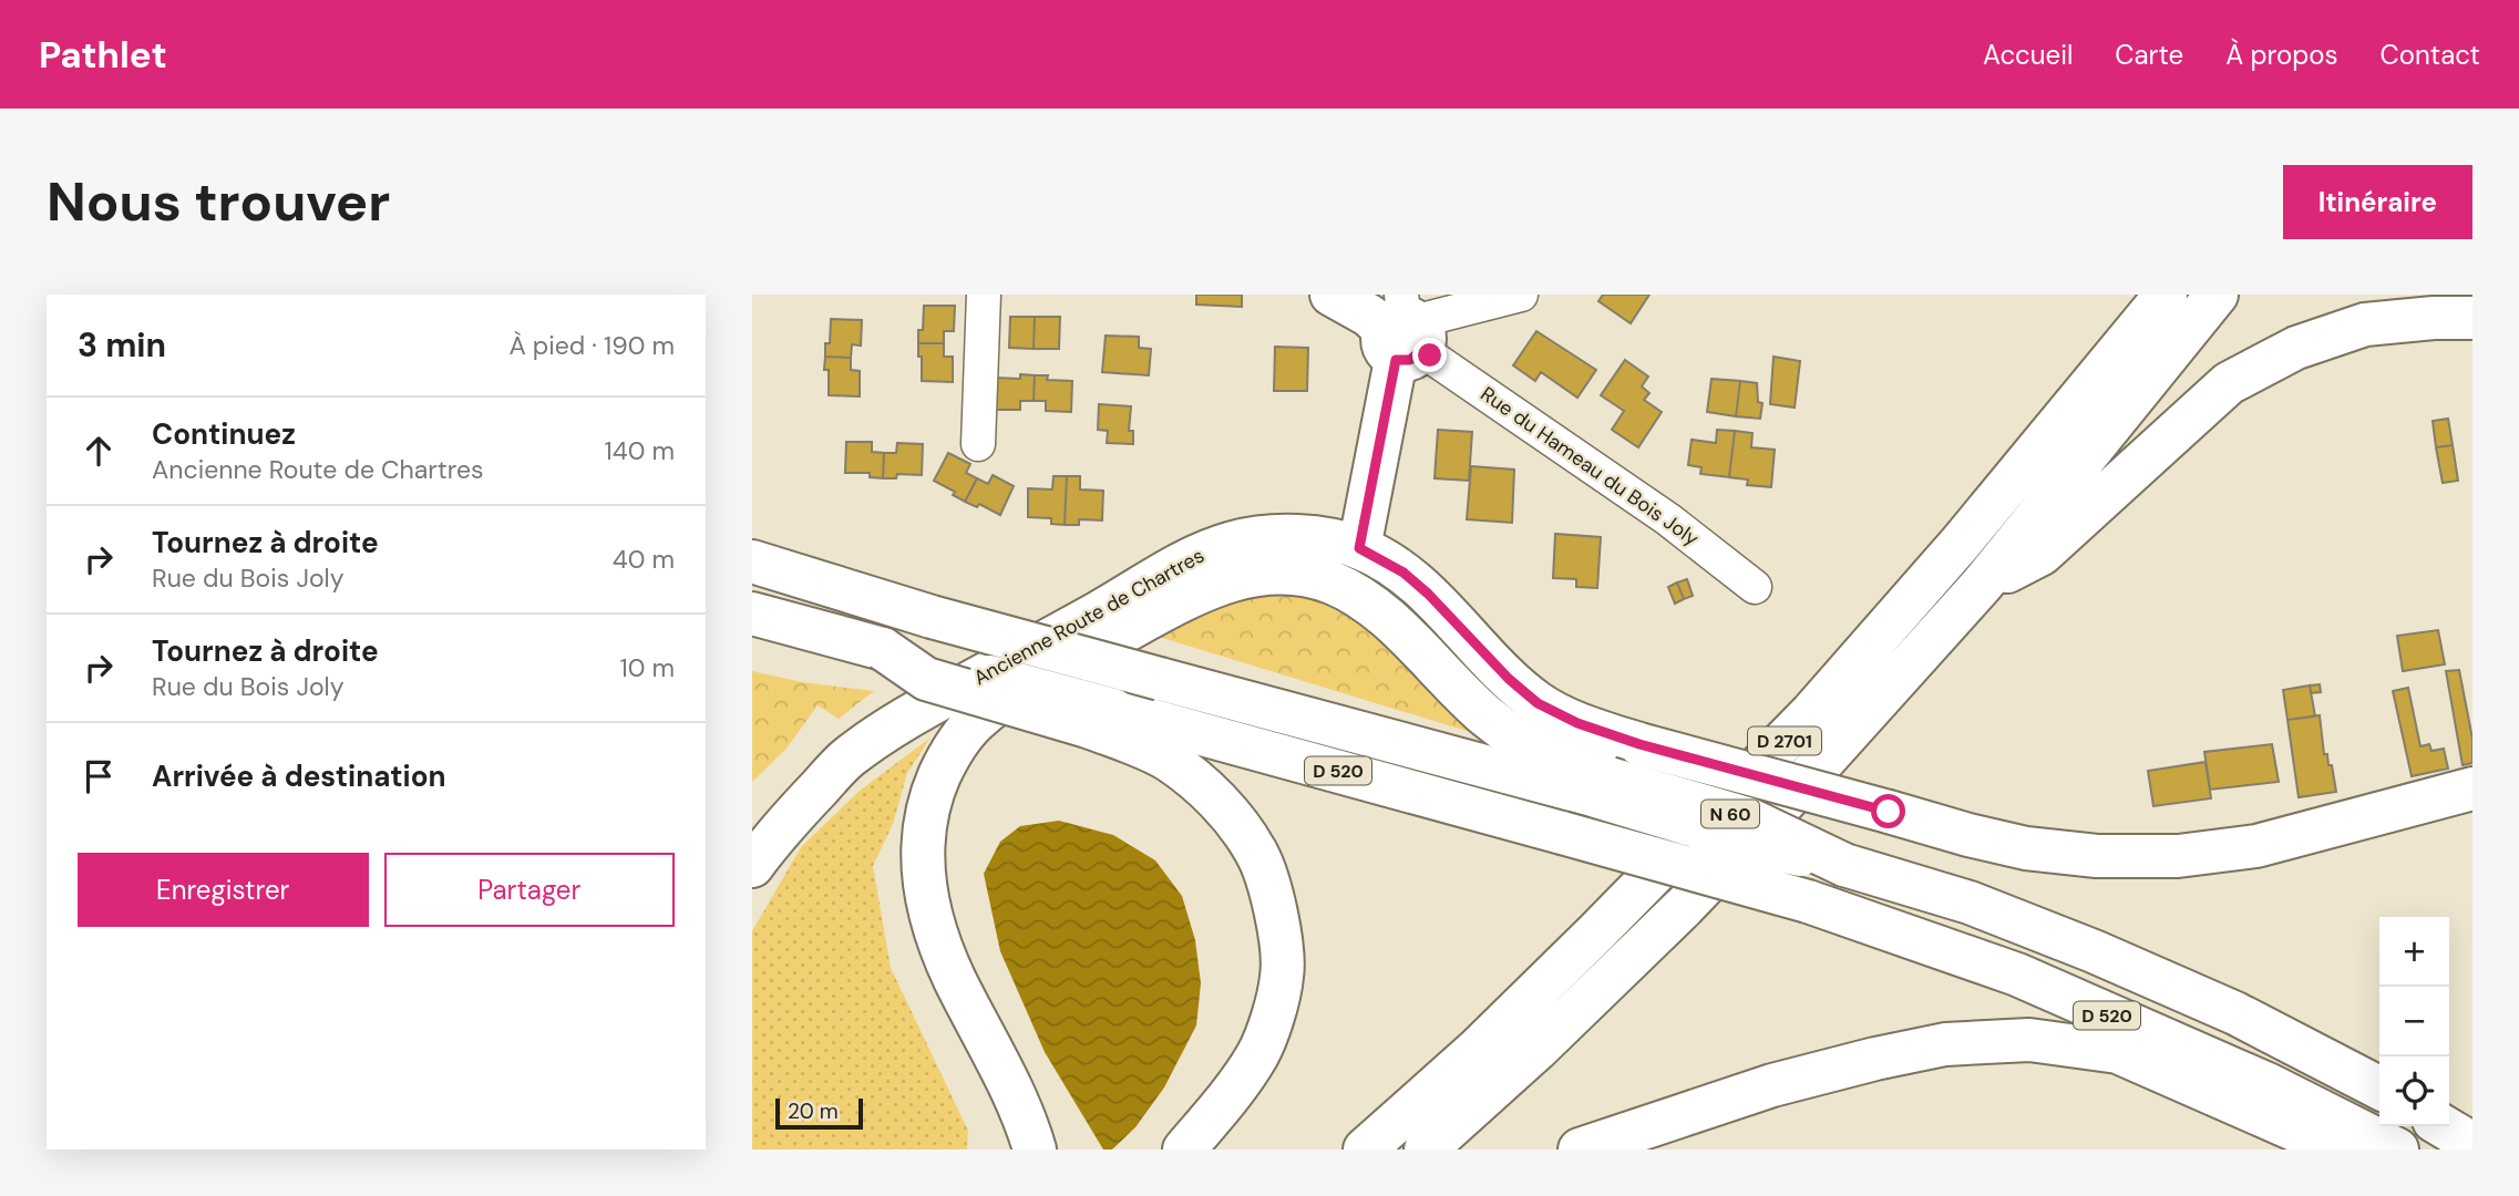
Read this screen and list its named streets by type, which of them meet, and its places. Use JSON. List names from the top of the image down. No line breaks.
{"streets":{"main road":["Ancienne Route de Chartres","D 2701","D 520","N 60"],"street":["Rue du Hameau du Bois Joly"]},"crossings":[["D 520","N 60"]],"scale_bar":"20 m","page":{"header":"Pathlet","nav":["Accueil","Carte","À propos","Contact"],"buttons":["Itinéraire",["Enregistrer","Partager"]],"title":"Nous trouver","heading":["3 min","À pied · 190 m"],"list":[["Continuez","Ancienne Route de Chartres","140 m"],["Tournez à droite","Rue du Bois Joly","40 m"],["Tournez à droite","Rue du Bois Joly","10 m"],"Arrivée à destination"],"map_buttons":["+","−"],"scale":"20 m"}}
